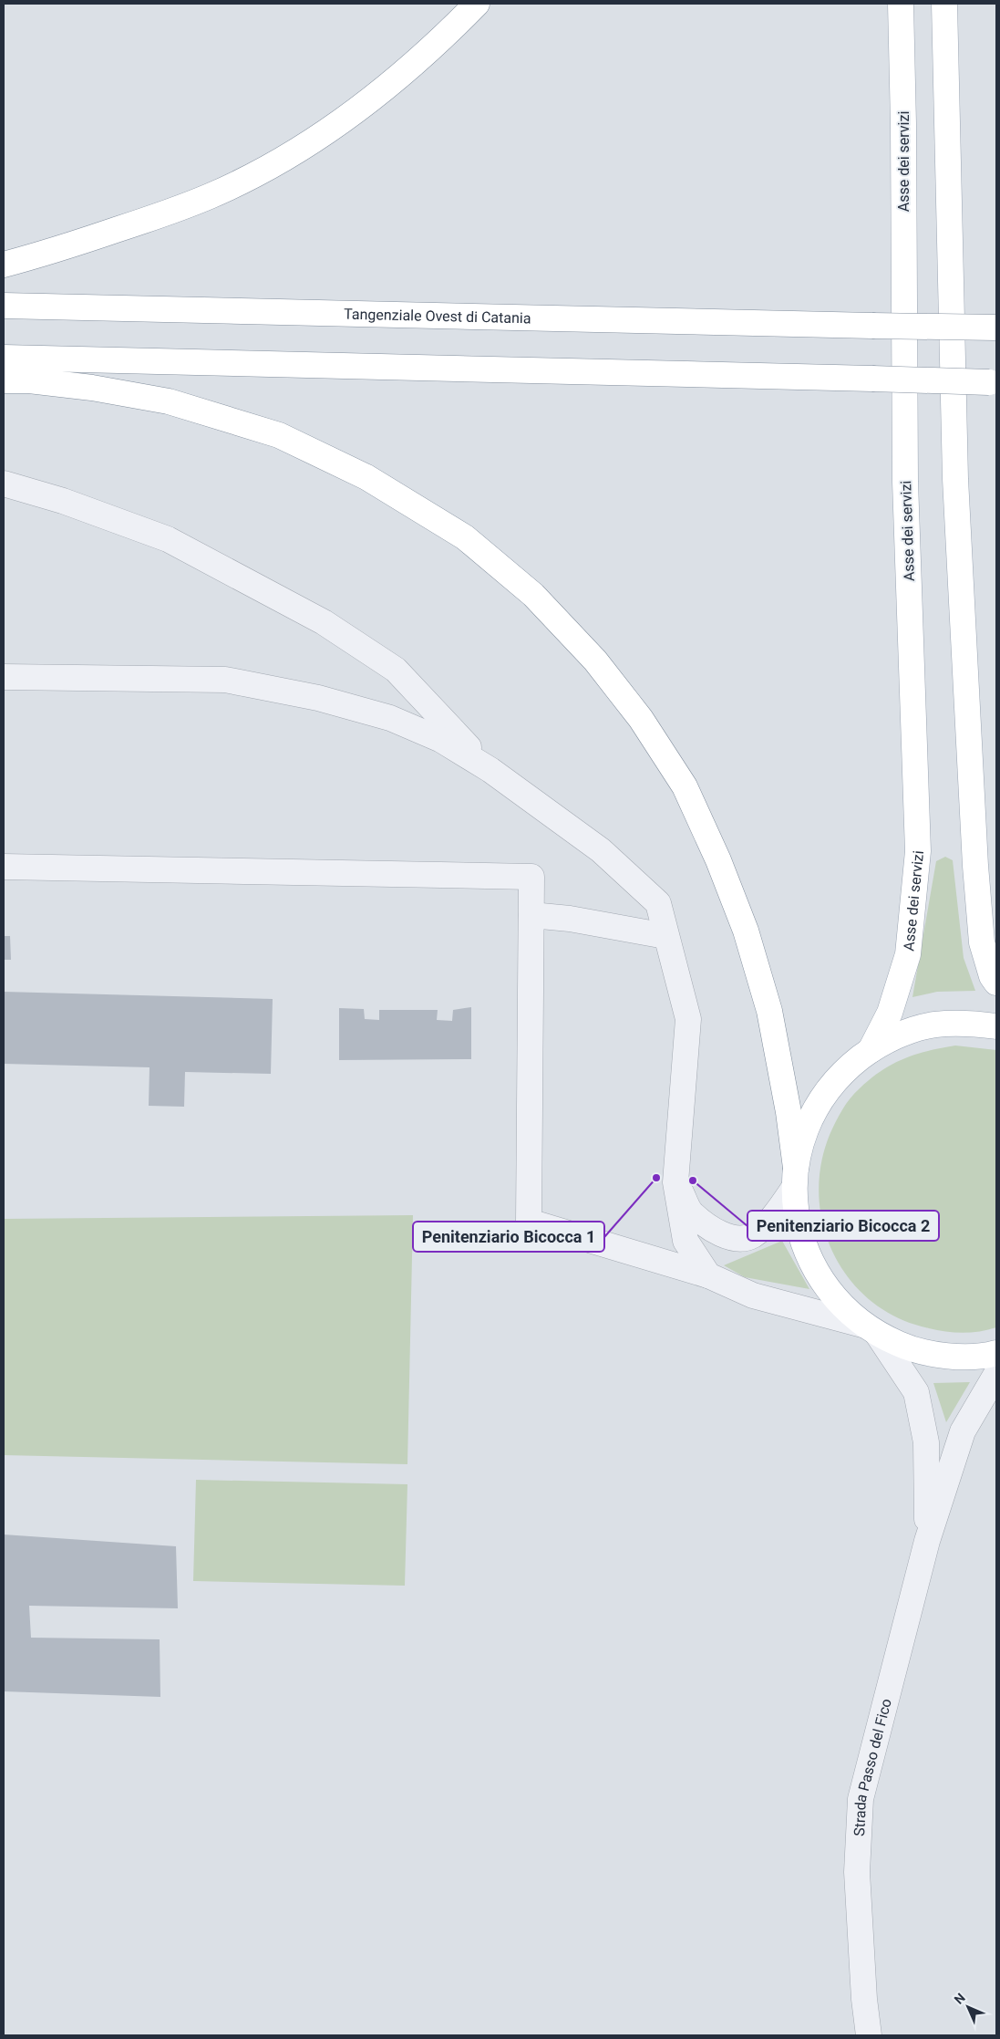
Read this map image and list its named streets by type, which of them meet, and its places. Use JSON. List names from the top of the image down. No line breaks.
{"streets":{"main road":["Asse dei servizi","Tangenziale Ovest di Catania"],"street":["Strada Passo del Fico"]},"places":["Penitenziario Bicocca 1","Penitenziario Bicocca 2"],"north":"top left"}
